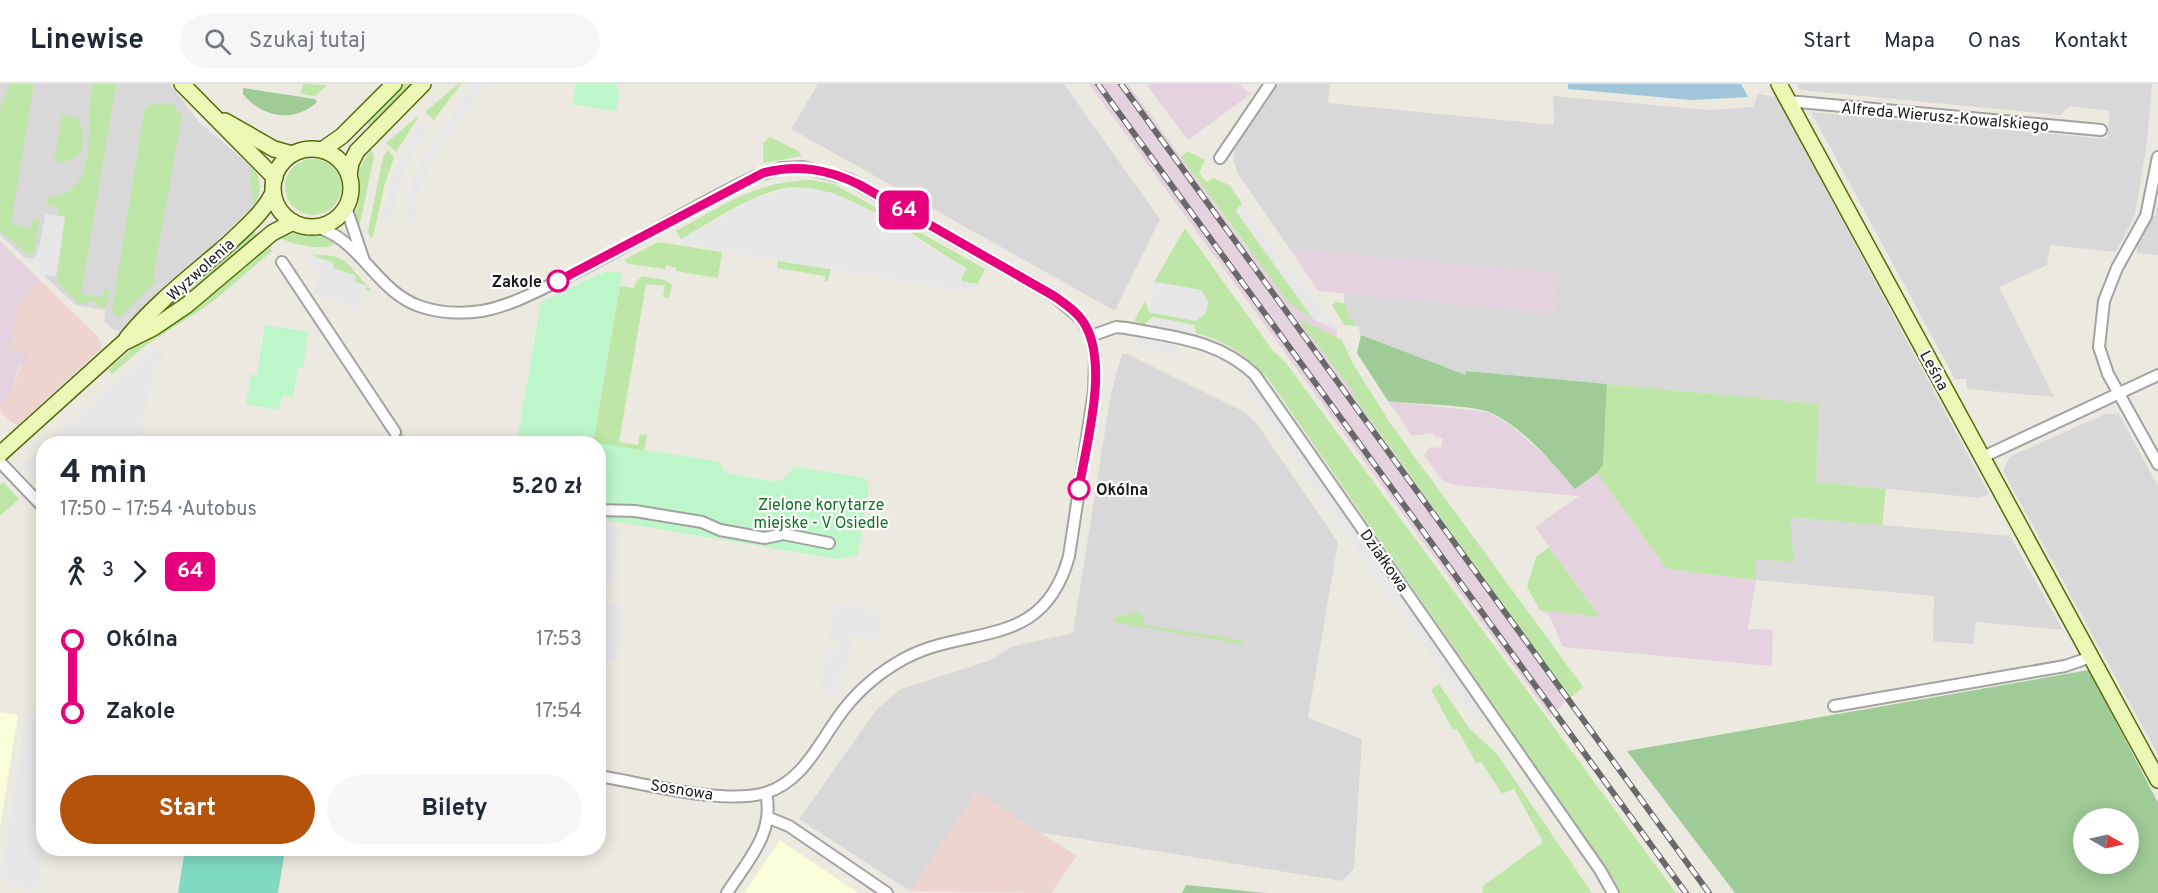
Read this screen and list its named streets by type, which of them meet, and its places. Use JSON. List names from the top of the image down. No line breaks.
{"streets":{"main road":["Wyzwolenia","Leśna"],"street":["Alfreda Wierusz-Kowalskiego","Działkowa","Sosnowa"]},"crossings":[["Alfreda Wierusz-Kowalskiego","Leśna"]],"parks":["Zielone korytarze miejske - V Osiedle"],"places":["Zakole","Okólna"],"lines":["bus line 64"],"north":"right","page":{"header":"Linewise","search":"Szukaj tutaj","nav":["Start","Mapa","O nas","Kontakt"],"on_map":"64","heading":["4 min","17:50 – 17:54 · Autobus","5.20 zł"],"legs":["3","64"],"list":[{"name":"Okólna","value":"17:53"},{"name":"Zakole","value":"17:54"}],"buttons":["Start","Bilety"]}}
